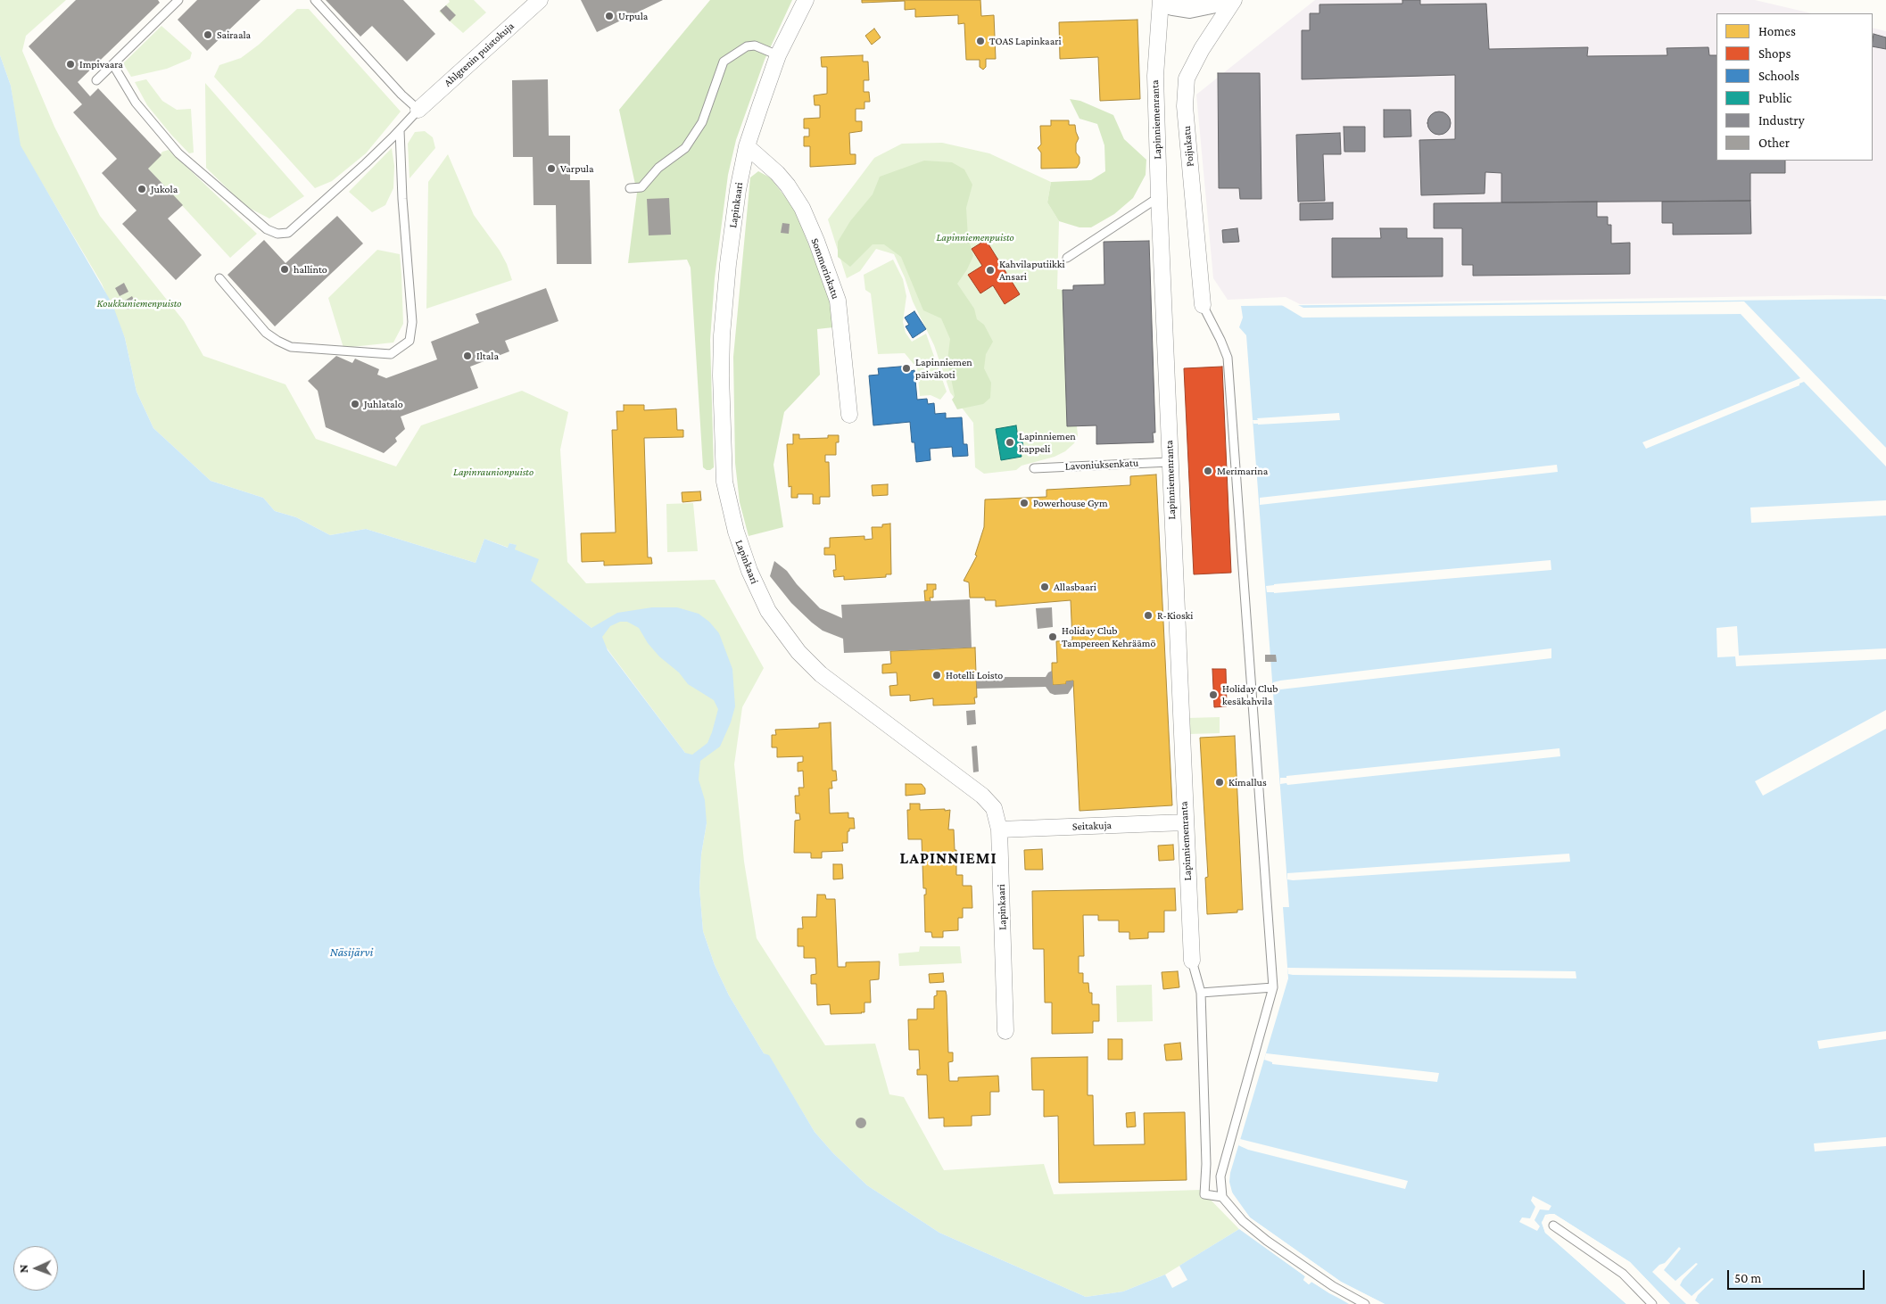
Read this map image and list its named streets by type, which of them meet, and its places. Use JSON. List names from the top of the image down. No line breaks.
{"streets":{"street":["Ahlgrenin puistokuja","Lapinniemenranta","Poijukatu","Lapinkaari","Sommerinkatu","Seitakuja"],"lane":["Lavoniuksenkatu"]},"crossings":[["Lapinniemenranta","Lavoniuksenkatu"],["Lapinniemenranta","Seitakuja"],["Lapinkaari","Sommerinkatu"],["Lapinkaari","Seitakuja"]],"districts":["LAPINNIEMI"],"water":["Näsijärvi"],"parks":["Lapinniemenpuisto","Koukkuniemenpuisto","Lapinraunionpuisto"],"places":["Urpula","Sairaala","TOAS Lapinkaari","Impivaara","Varpula","Jukola","hallinto","Kahvilaputiikki Ansari","Iltala","Lapinniemen päiväkoti","Juhlatalo","Lapinniemen kappeli","Merimarina","Powerhouse Gym","Allasbaari","R-Kioski","Holiday Club Tampereen Kehräämö","Hotelli Loisto","Holiday Club kesäkahvila","Kimallus"],"legend":["Homes","Shops","Schools","Public","Industry","Other"],"scale_bar":"50 m","north":"left"}
